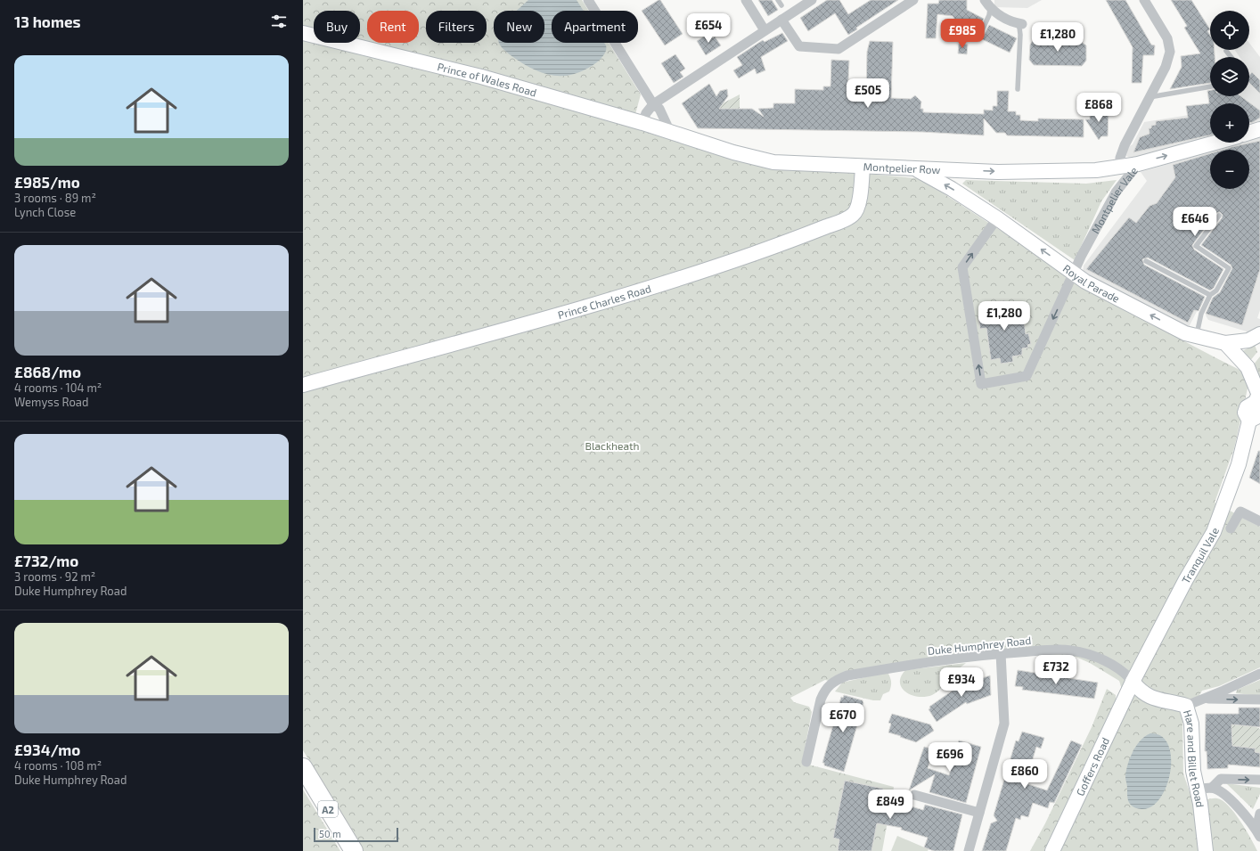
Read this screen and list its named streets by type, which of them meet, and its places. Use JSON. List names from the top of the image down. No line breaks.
{"streets":{"highway":["A2"],"main road":["Prince of Wales Road","Montpelier Row","Montpelier Vale","Royal Parade","Prince Charles Road","Tranquil Vale","Hare and Billet Road","Goffers Road"],"street":["Duke Humphrey Road"]},"crossings":[["Prince of Wales Road","Montpelier Row"],["Montpelier Row","Montpelier Vale"],["Montpelier Row","Royal Parade"],["Montpelier Row","Prince Charles Road"],["Montpelier Vale","Royal Parade"],["Tranquil Vale","Duke Humphrey Road"],["Tranquil Vale","Hare and Billet Road"],["Tranquil Vale","Goffers Road"],["Duke Humphrey Road","Hare and Billet Road"],["Duke Humphrey Road","Goffers Road"],["Hare and Billet Road","Goffers Road"]],"one_way":["Montpelier Row","Royal Parade"],"parks":["Blackheath"],"scale_bar":"50 m","page":{"heading":"13 homes","map_buttons":["+","−"],"chip":["Buy","Rent","Filters","New","Apartment"],"price":["£654","£985","£1,280","£505","£868","£646","£1,280","£732","£934","£670","£696","£860","£849"],"list":[{"name":"£985/mo","note":"3 rooms · 89 m² · Lynch Close"},{"name":"£868/mo","note":"4 rooms · 104 m² · Wemyss Road"},{"name":"£732/mo","note":"3 rooms · 92 m² · Duke Humphrey Road"},{"name":"£934/mo","note":"4 rooms · 108 m² · Duke Humphrey Road"}],"scale":"50 m"}}
